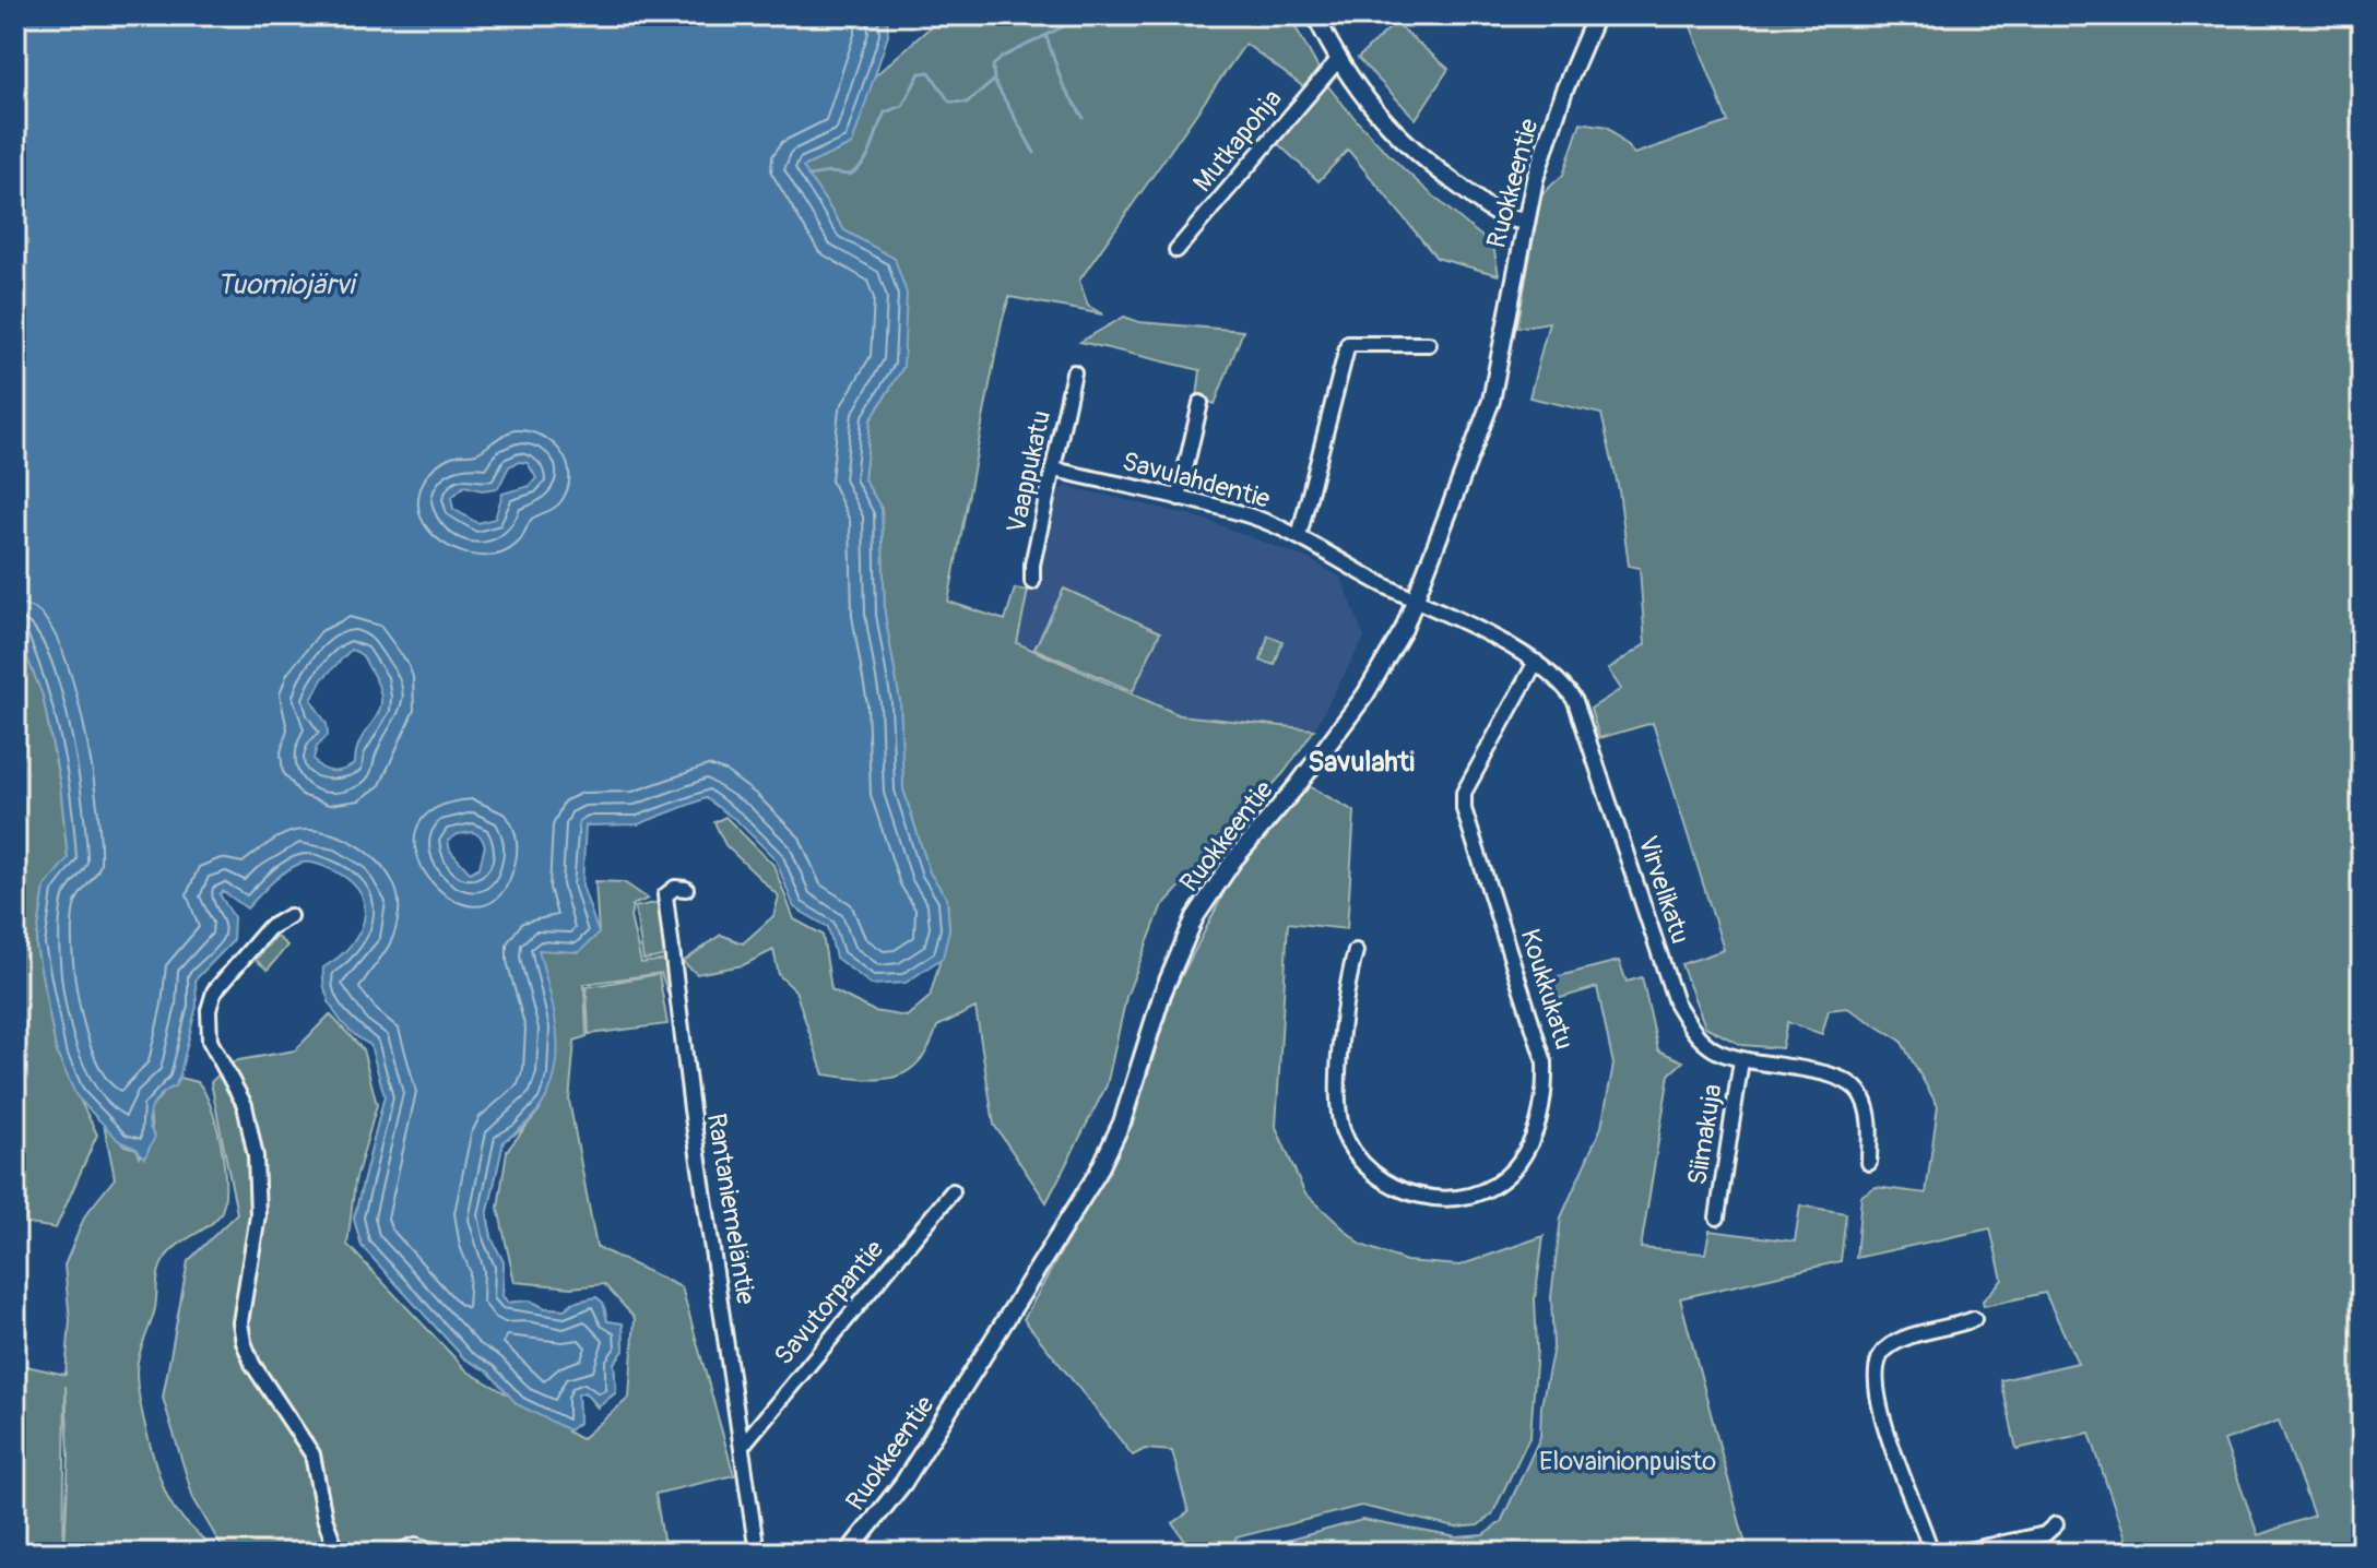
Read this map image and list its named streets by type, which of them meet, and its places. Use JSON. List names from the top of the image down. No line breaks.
{"streets":{"street":["Mutkapohja","Ruokkeentie","Vaappukatu","Savulahdentie","Virvelikatu","Koukkukatu","Siimakuja","Rantaniemeläntie","Savutorpantie"]},"crossings":[["Ruokkeentie","Savulahdentie"],["Ruokkeentie","Virvelikatu"],["Vaappukatu","Savulahdentie"],["Savulahdentie","Virvelikatu"],["Virvelikatu","Koukkukatu"],["Virvelikatu","Siimakuja"],["Rantaniemeläntie","Savutorpantie"]],"districts":["Savulahti"],"water":["Tuomiojärvi"],"parks":["Elovainionpuisto"]}
